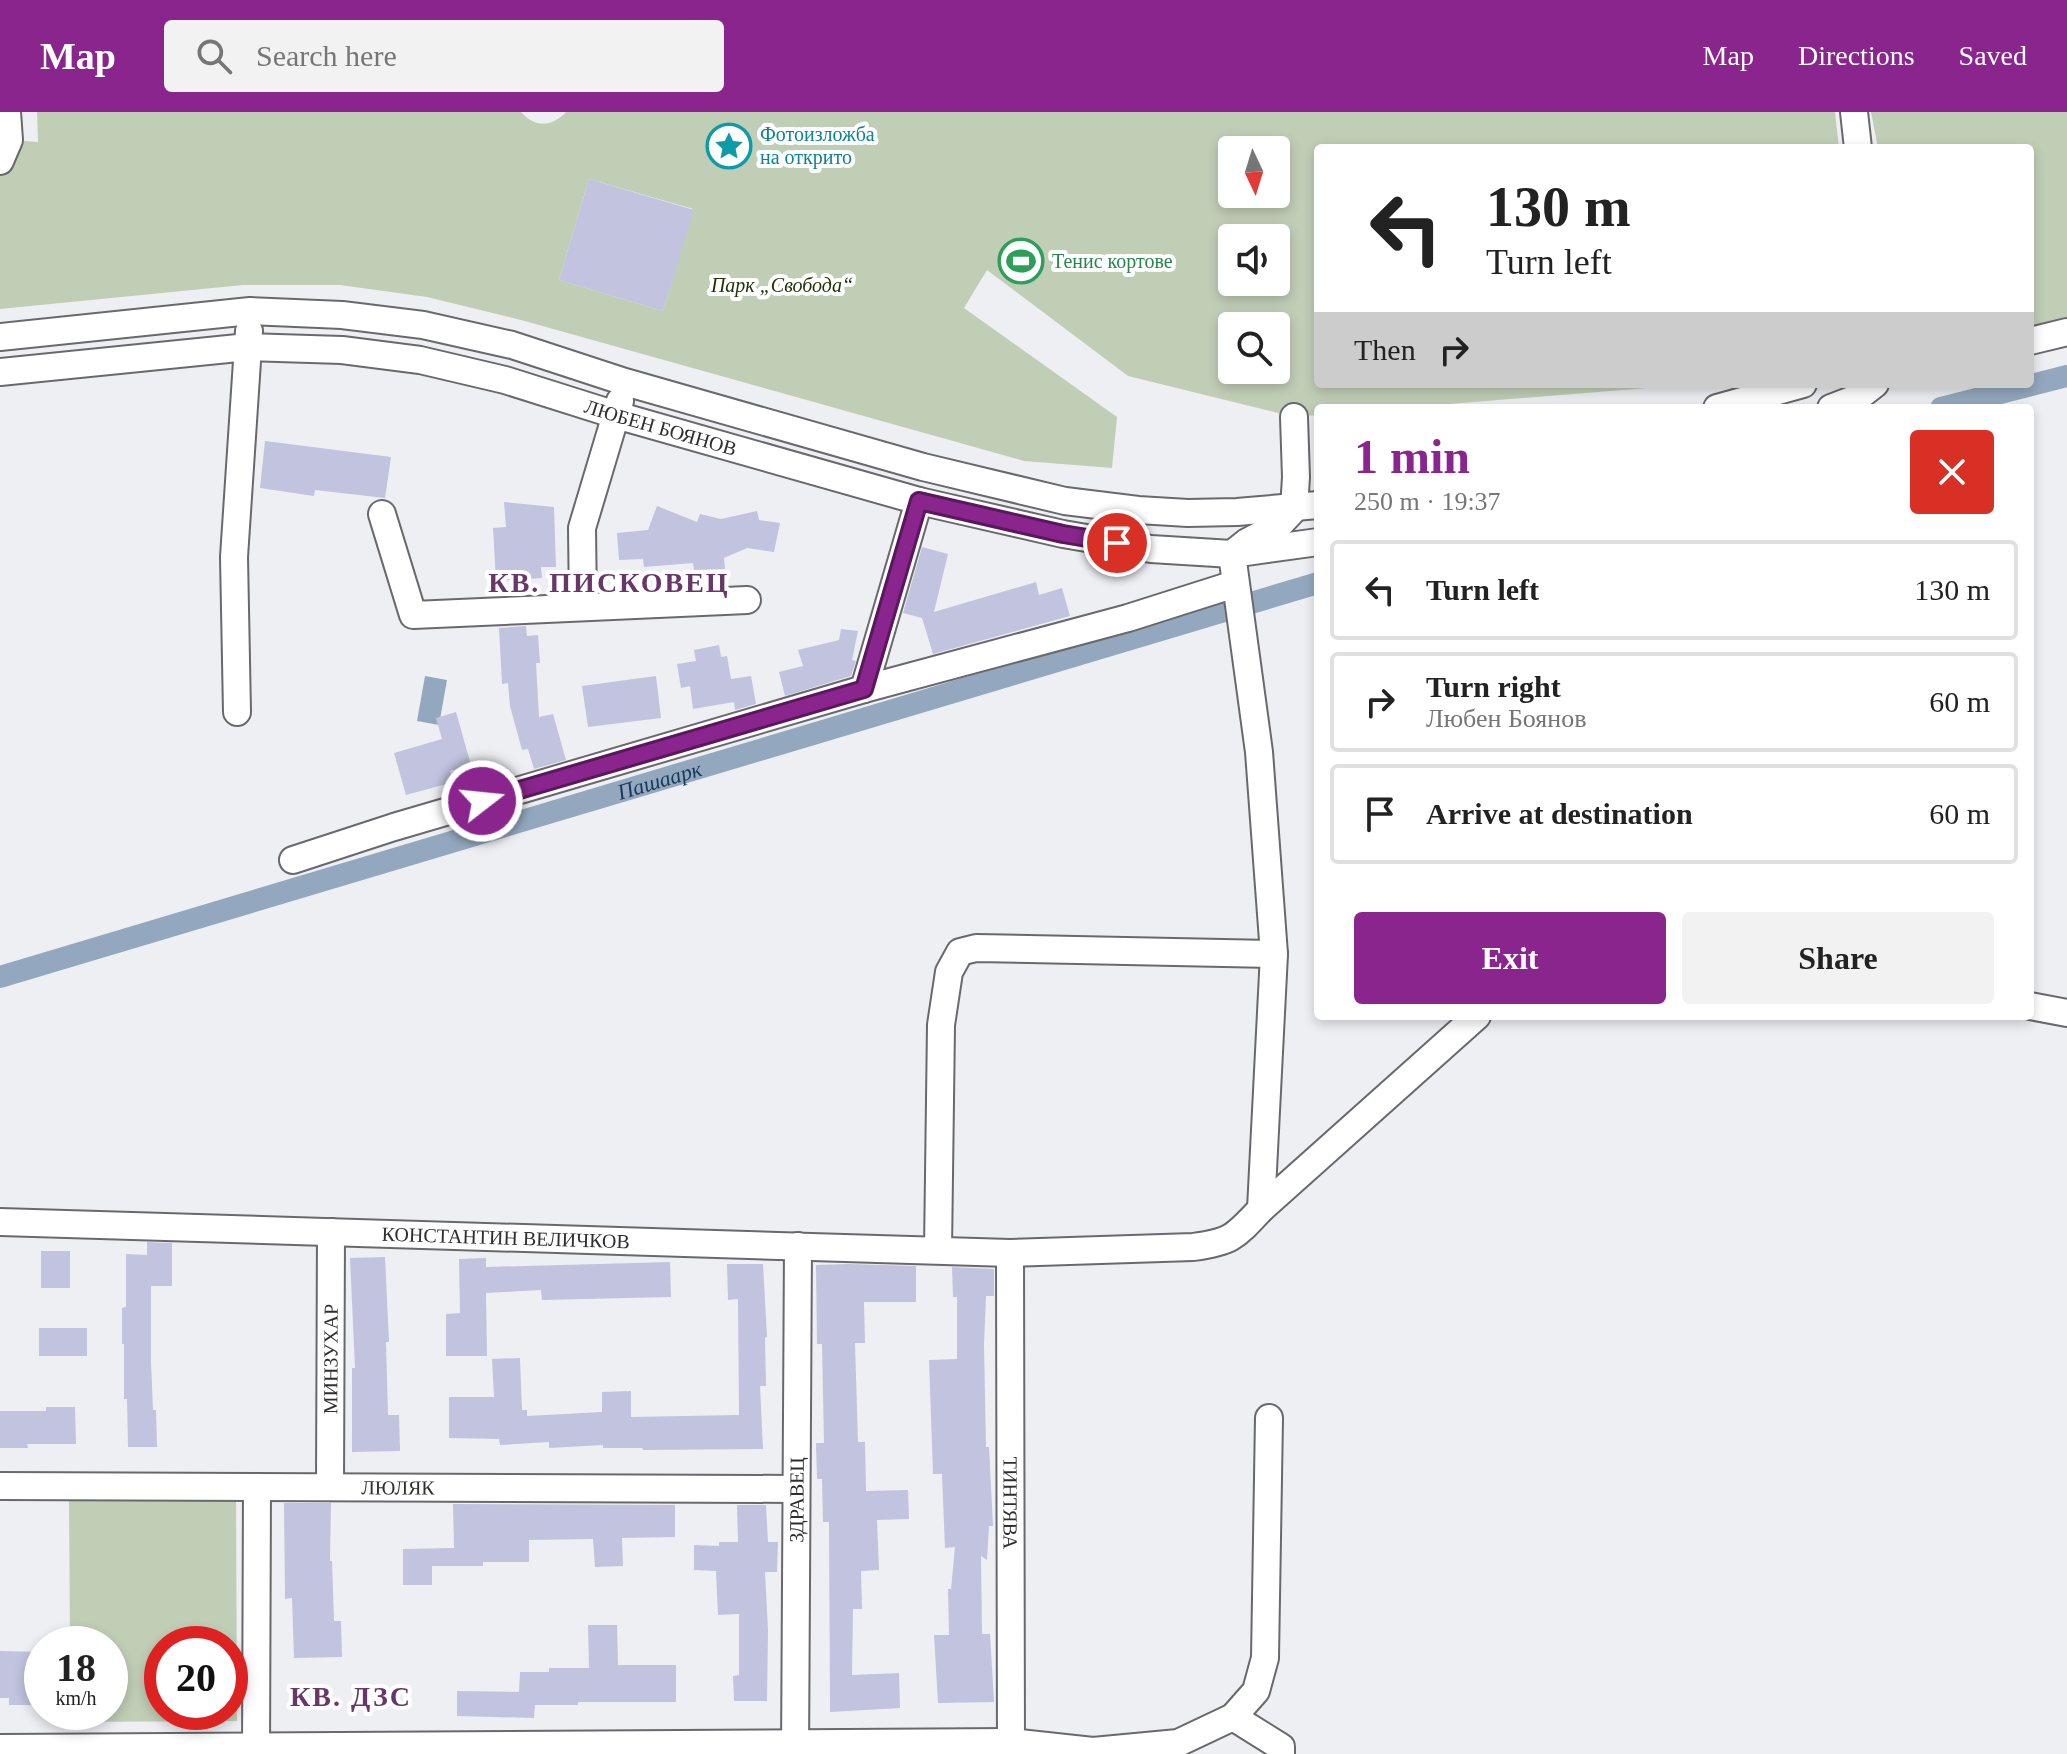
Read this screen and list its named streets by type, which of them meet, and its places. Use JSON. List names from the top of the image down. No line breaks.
{"streets":{"street":["ЛЮБЕН БОЯНОВ","КОНСТАНТИН ВЕЛИЧКОВ","МИНЗУХАР","ЛЮЛЯК","ЗДРАВЕЦ","ТИНТЯВА"]},"crossings":[["КОНСТАНТИН ВЕЛИЧКОВ","МИНЗУХАР"],["КОНСТАНТИН ВЕЛИЧКОВ","ЗДРАВЕЦ"],["КОНСТАНТИН ВЕЛИЧКОВ","ТИНТЯВА"],["МИНЗУХАР","ЛЮЛЯК"],["ЛЮЛЯК","ЗДРАВЕЦ"]],"districts":["КВ. ПИСКОВЕЦ","КВ. ДЗС"],"water":["Пашаарк"],"parks":["Парк „Свобода“"],"places":{"place":["Фотоизложба на открито"],"sports":["Тенис кортове"]},"north":"bottom","page":{"header":"Map","search":"Search here","nav":["Map","Directions","Saved"],"turn":["130 m","Turn left"],"then":"Then","heading":["1 min","250 m · 19:37"],"list":[{"name":"Turn left","value":"130 m"},{"name":"Turn right","note":"Любен Боянов","value":"60 m"},{"name":"Arrive at destination","value":"60 m"}],"buttons":["Exit","Share"],"speed":"18 km/h","limit":"20"}}
